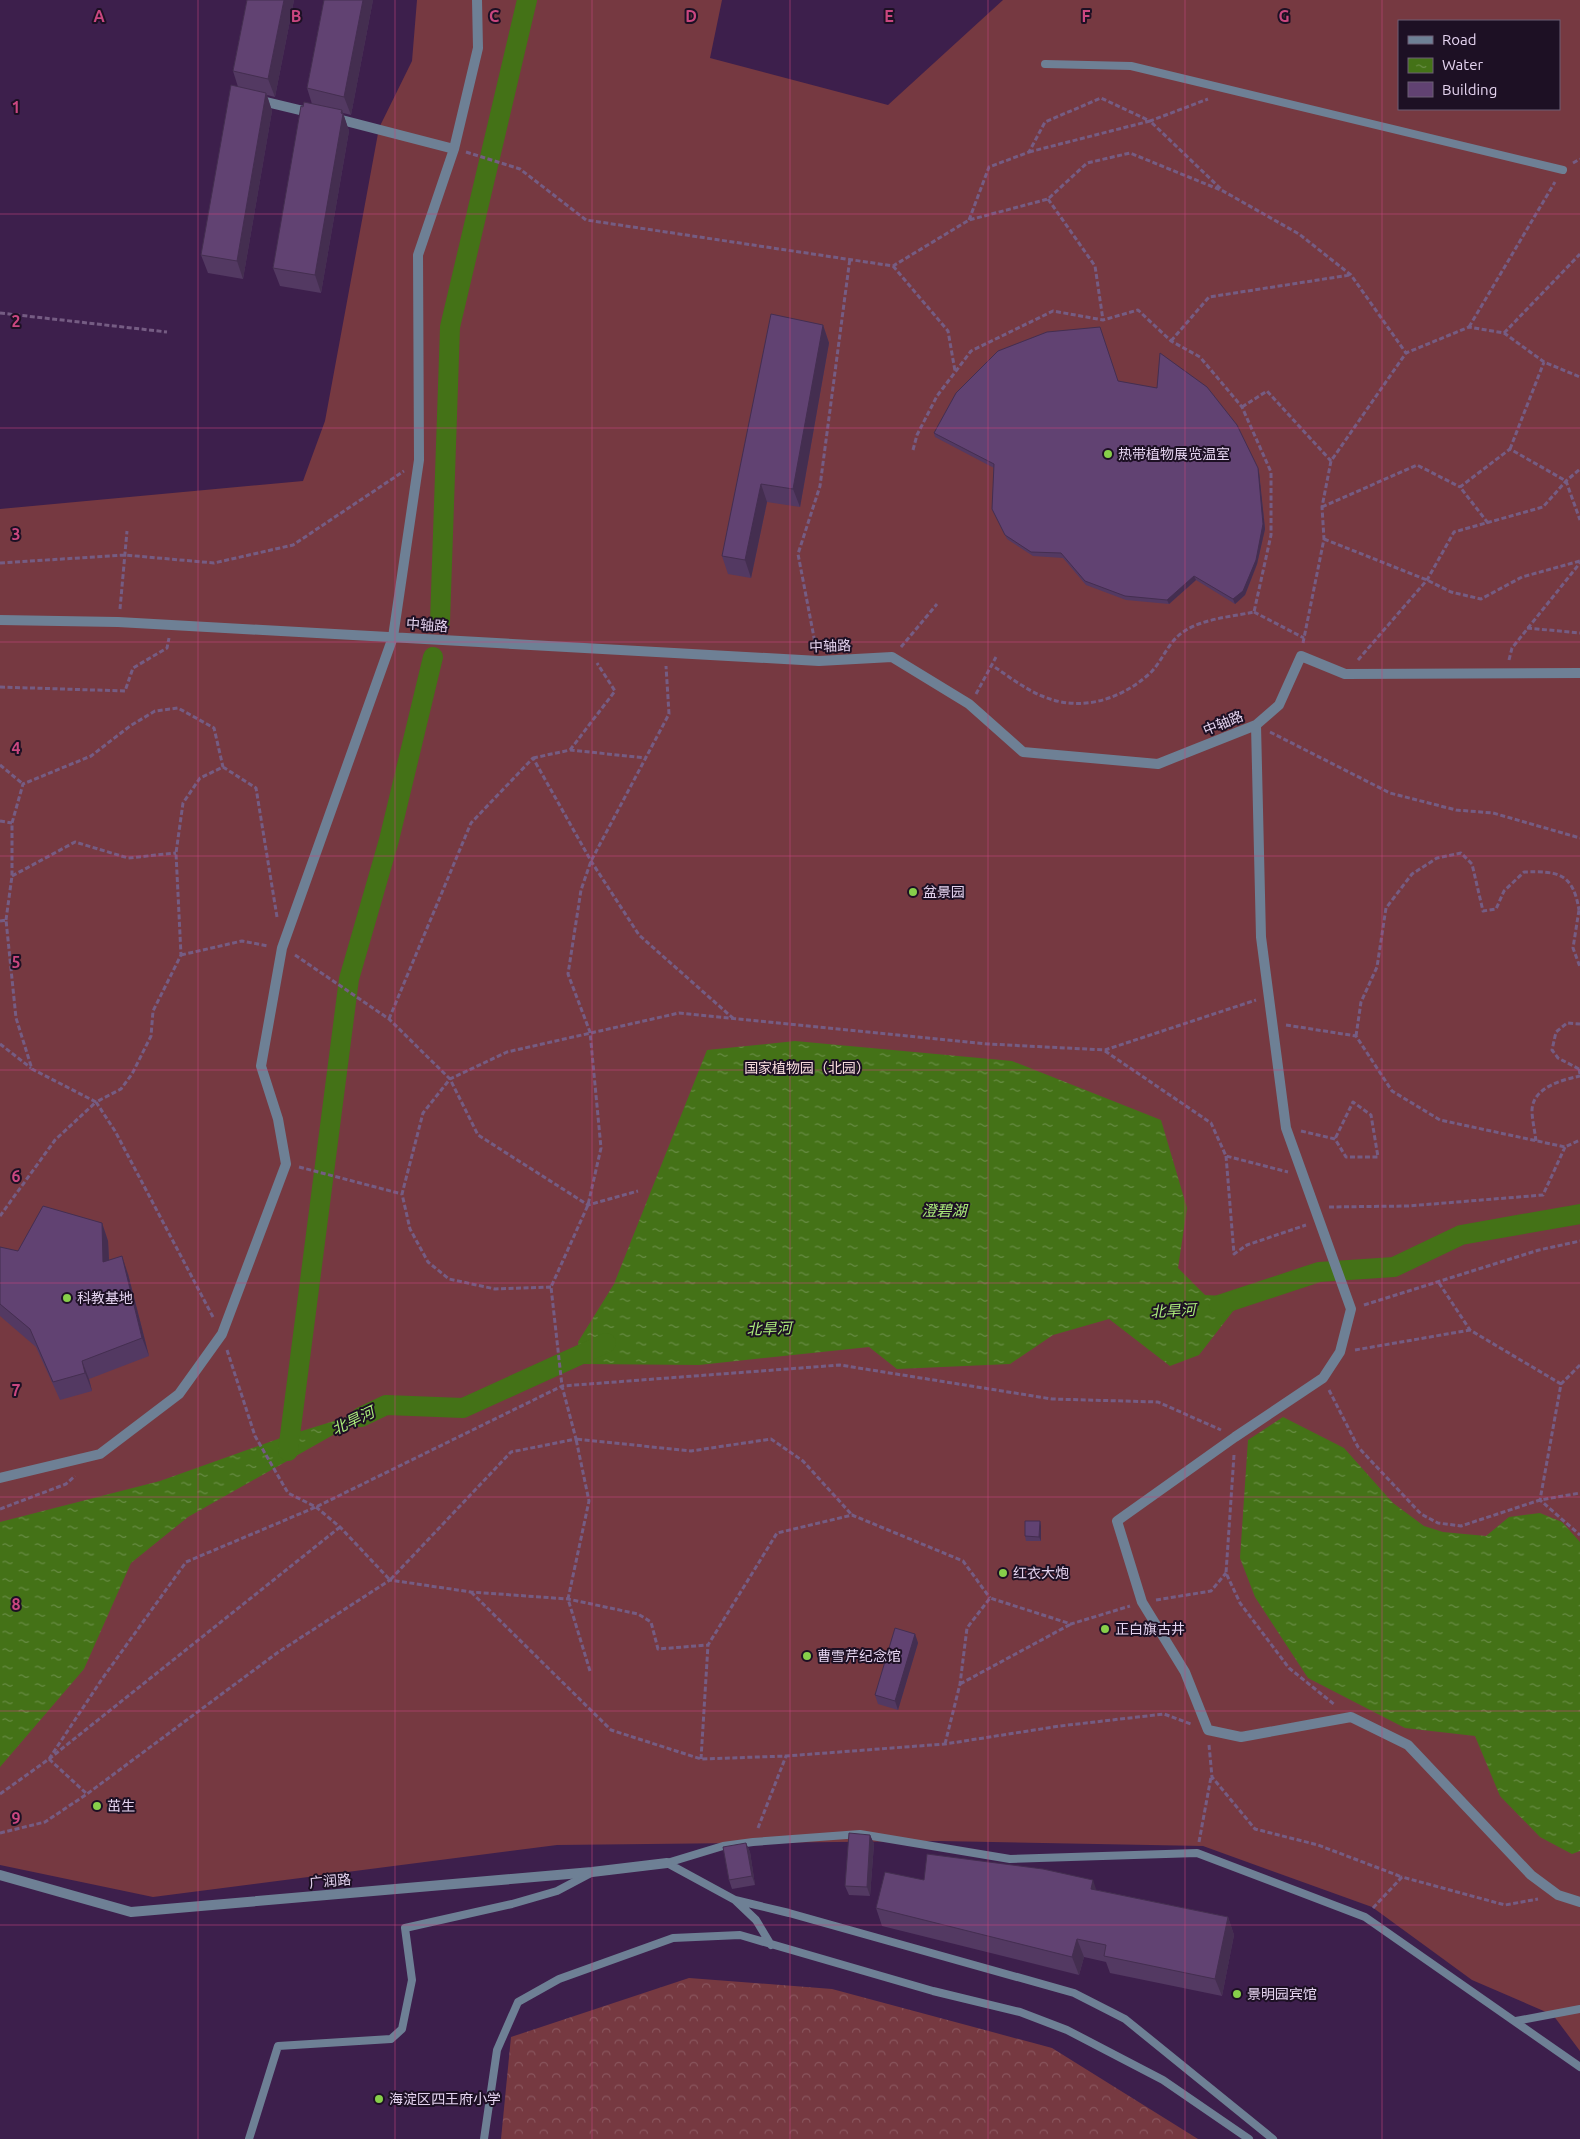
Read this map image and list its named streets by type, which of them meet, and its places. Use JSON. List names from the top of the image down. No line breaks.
{"streets":{"street":["中轴路","广润路"]},"water":["澄碧湖","北旱河"],"parks":["国家植物园（北园）"],"places":["热带植物展览温室","盆景园","科教基地","红衣大炮","正白旗古井","曹雪芹纪念馆","茁生","景明园宾馆","海淀区四王府小学"],"legend":["Road","Water","Building"],"grid":{"columns":["A","B","C","D","E","F","G"],"rows":["1","2","3","4","5","6","7","8","9"]}}
